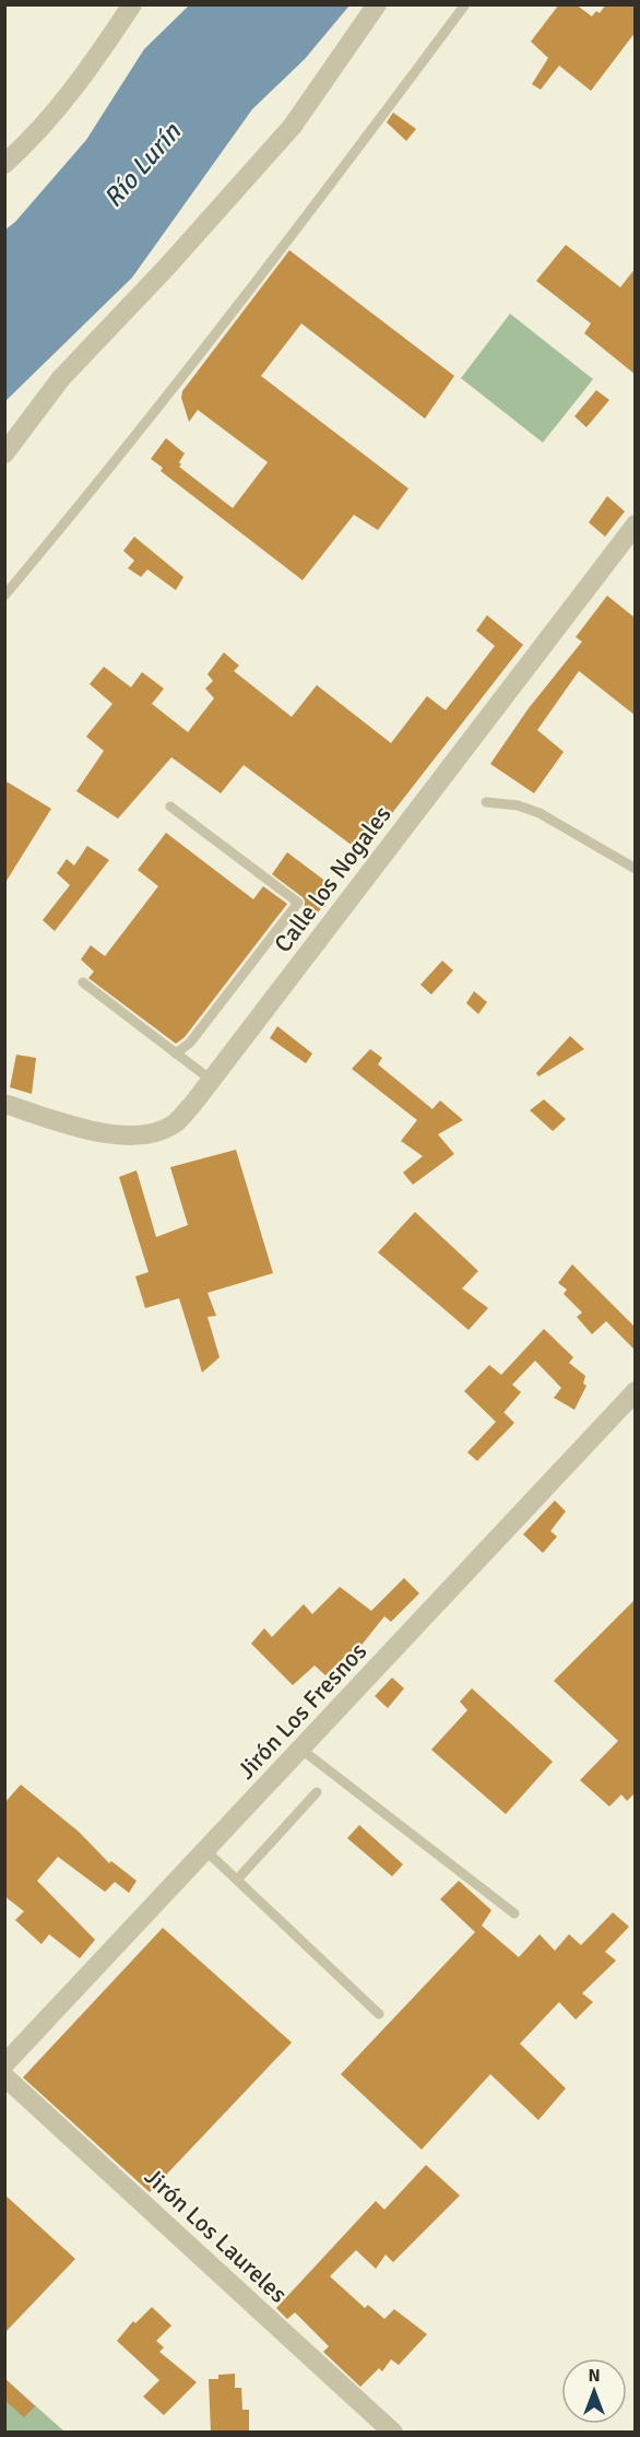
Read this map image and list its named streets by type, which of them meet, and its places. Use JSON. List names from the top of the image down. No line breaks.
{"streets":{"street":["Calle los Nogales","Jirón Los Fresnos","Jirón Los Laureles"]},"water":["Río Lurín"],"north":"top"}
